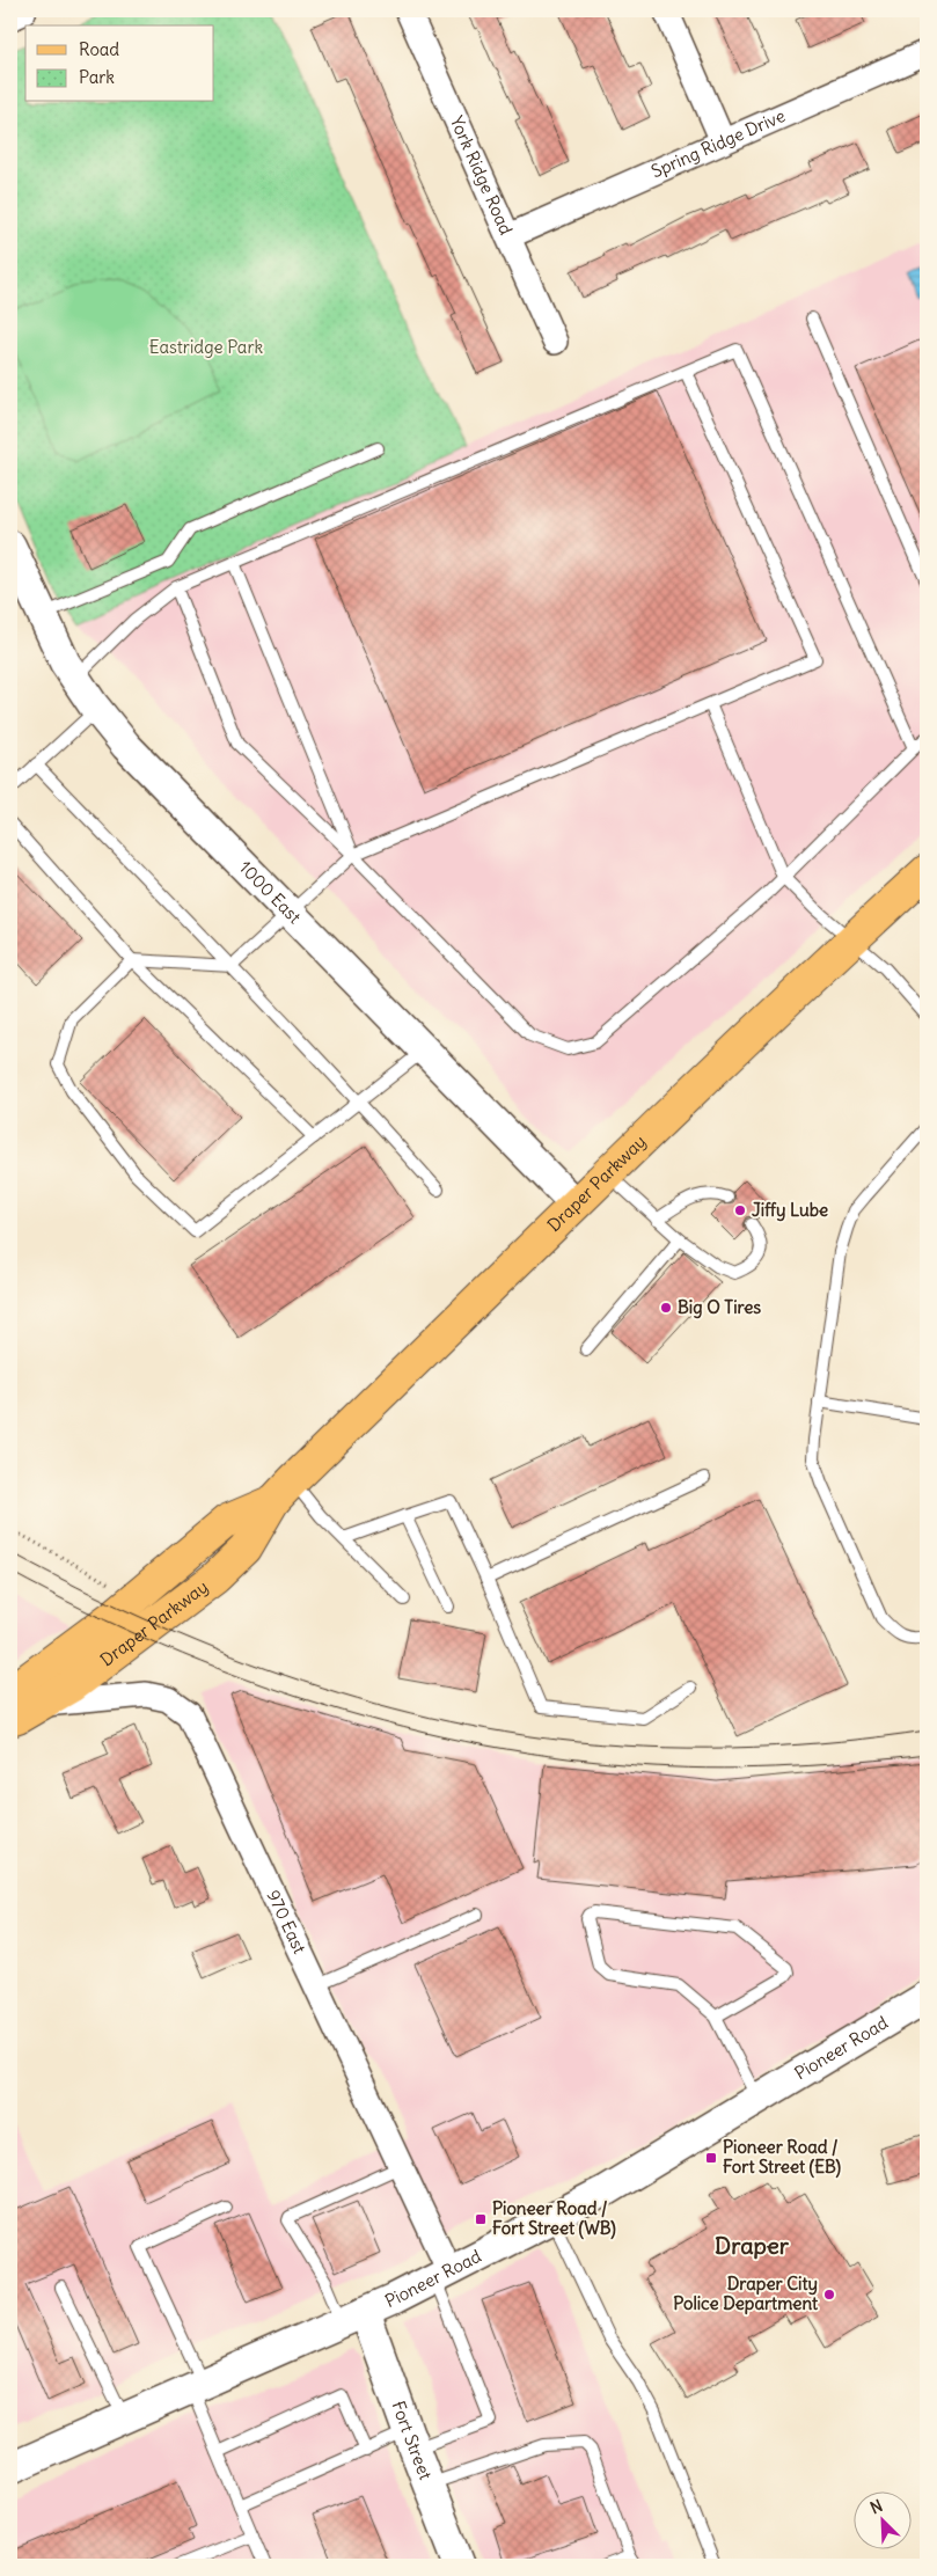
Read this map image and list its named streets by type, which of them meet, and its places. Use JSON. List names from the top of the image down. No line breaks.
{"streets":{"main road":["Draper Parkway"],"street":["Spring Ridge Drive","York Ridge Road","1000 East","970 East","Pioneer Road","Fort Street"]},"crossings":[["Spring Ridge Drive","York Ridge Road"],["1000 East","Draper Parkway"],["Draper Parkway","970 East"],["970 East","Pioneer Road"],["Pioneer Road","Fort Street"]],"districts":["Draper"],"parks":["Eastridge Park"],"places":{"other":["Jiffy Lube","Big O Tires","Draper City Police Department"],"transit":["Pioneer Road / Fort Street (EB)","Pioneer Road / Fort Street (WB)"]},"legend":["Road","Park"],"north":"top left"}
